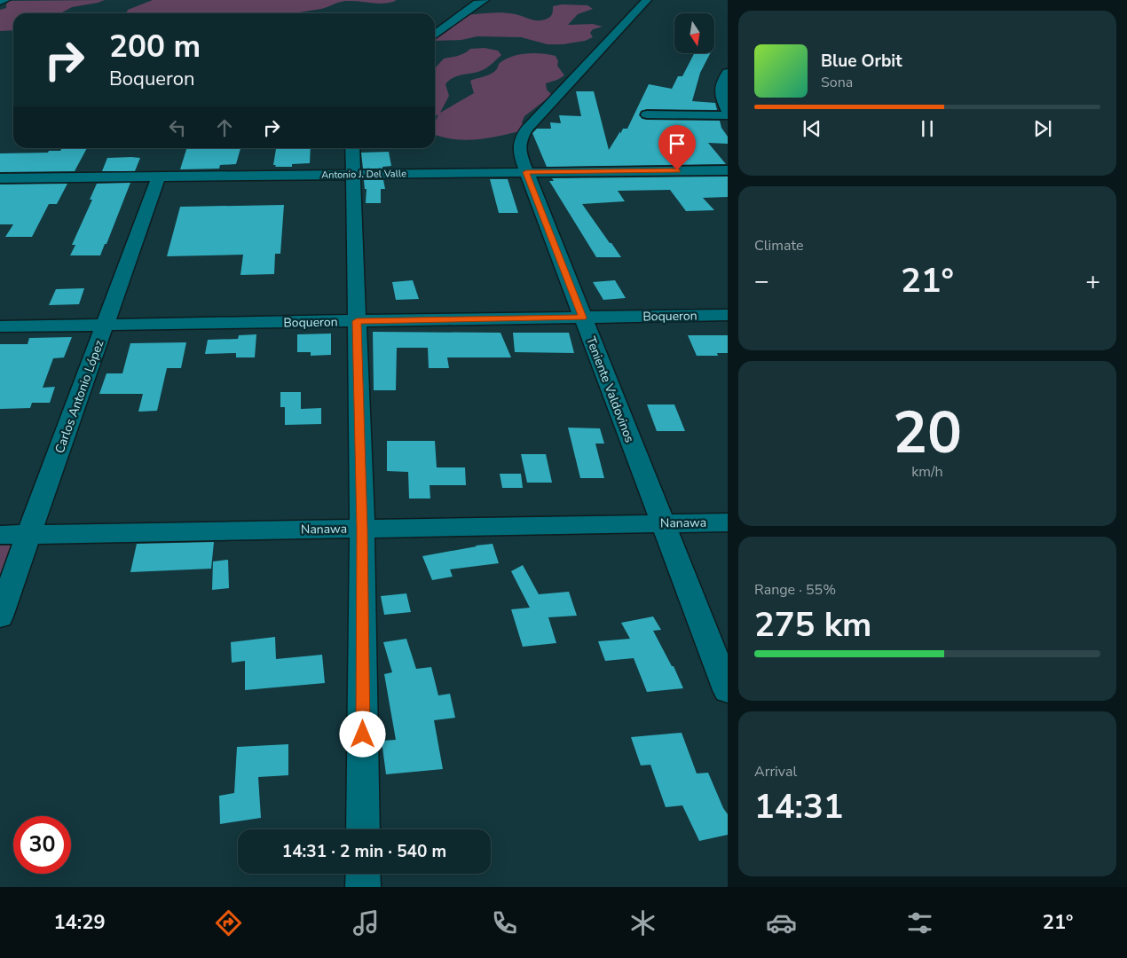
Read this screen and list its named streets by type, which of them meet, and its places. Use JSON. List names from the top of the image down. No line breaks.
{"streets":{"street":["Antonio J. Del Valle","Boqueron","Teniente Valdovinos","Carlos Antonio López","Nanawa"]},"crossings":[["Antonio J. Del Valle","Teniente Valdovinos"],["Antonio J. Del Valle","Carlos Antonio López"],["Boqueron","Teniente Valdovinos"],["Boqueron","Carlos Antonio López"],["Teniente Valdovinos","Nanawa"],["Carlos Antonio López","Nanawa"]],"north":"bottom","page":{"turn":["200 m","Boqueron"],"song":["Blue Orbit","Sona"],"tile":["Climate",["20","km/h"],["Range · 55%","275 km"],["Arrival","14:31"]],"heat":["−","21°","+"],"limit":"30","trip":"14:31 · 2 min · 540 m","tabs":["14:29","21°"]}}
